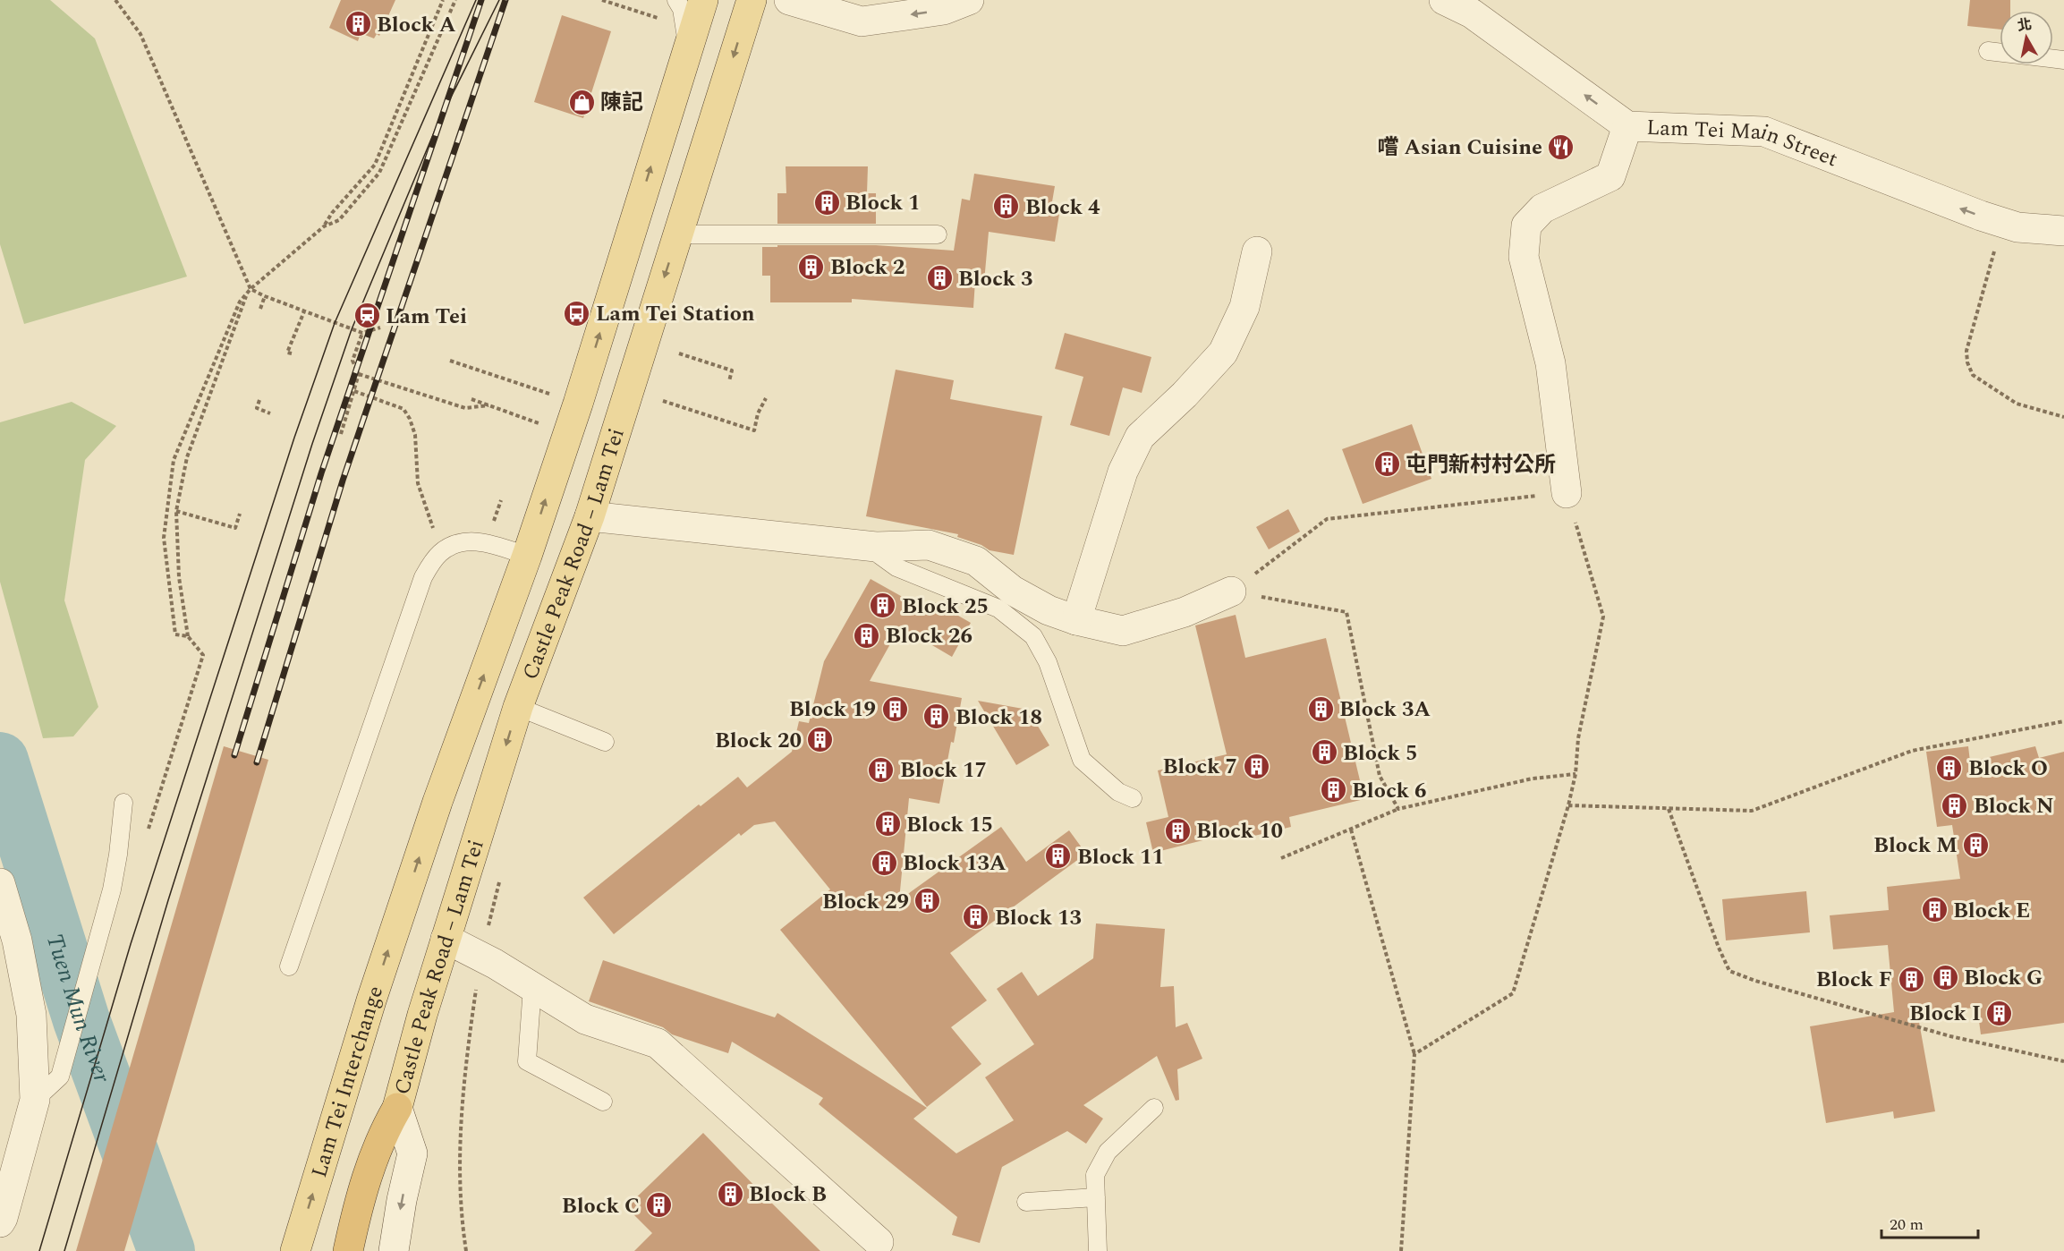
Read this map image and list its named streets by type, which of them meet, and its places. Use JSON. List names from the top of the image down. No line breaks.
{"streets":{"main road":["Castle Peak Road – Lam Tei","Lam Tei Interchange"],"street":["Lam Tei Main Street"]},"crossings":[["Castle Peak Road – Lam Tei","Lam Tei Interchange"]],"one_way":["Lam Tei Main Street","Lam Tei Interchange"],"water":["Tuen Mun River"],"places":{"building":["Block A","Block 1","Block 4","Block 2","Block 3","屯門新村村公所","Block 25","Block 26","Block 19","Block 3A","Block 18","Block 20","Block 5","Block 7","Block O","Block 17","Block 6","Block N","Block 15","Block 10","Block M","Block 11","Block 13A","Block 29","Block E","Block 13","Block G","Block F","Block I","Block B","Block C"],"shop":["陳記"],"restaurant":["嚐 Asian Cuisine"],"bus stop":["Lam Tei Station"],"station":["Lam Tei"]},"scale_bar":"20 m","north":"top"}
